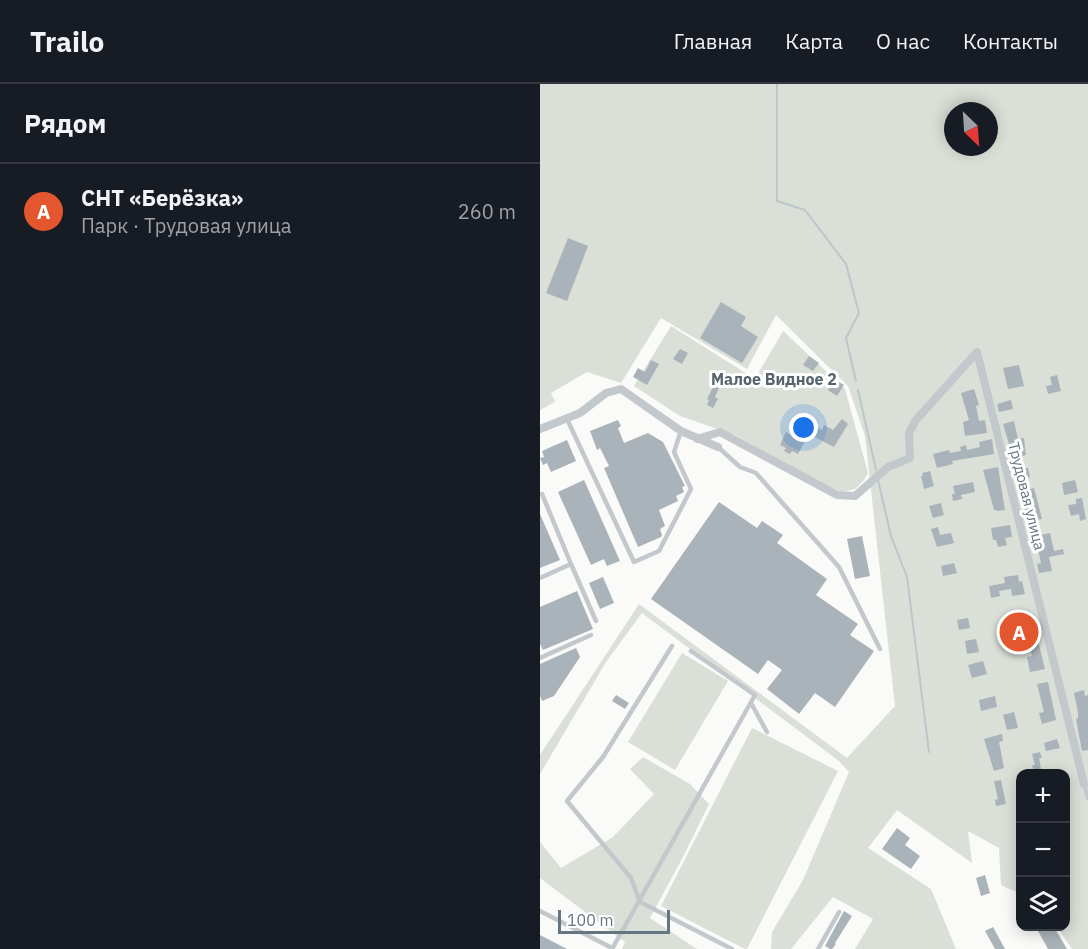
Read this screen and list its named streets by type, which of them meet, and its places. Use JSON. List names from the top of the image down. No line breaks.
{"streets":{"street":["Трудовая улица"]},"districts":["Малое Видное 2"],"scale_bar":"100 m","north":"bottom right","page":{"header":"Trailo","nav":["Главная","Карта","О нас","Контакты"],"heading":"Рядом","list":[{"mark":"A","name":"СНТ «Берёзка»","note":"Парк · Трудовая улица","value":"260 m"}],"pins":"A","map_buttons":["+","−"],"scale":"100 m"}}
